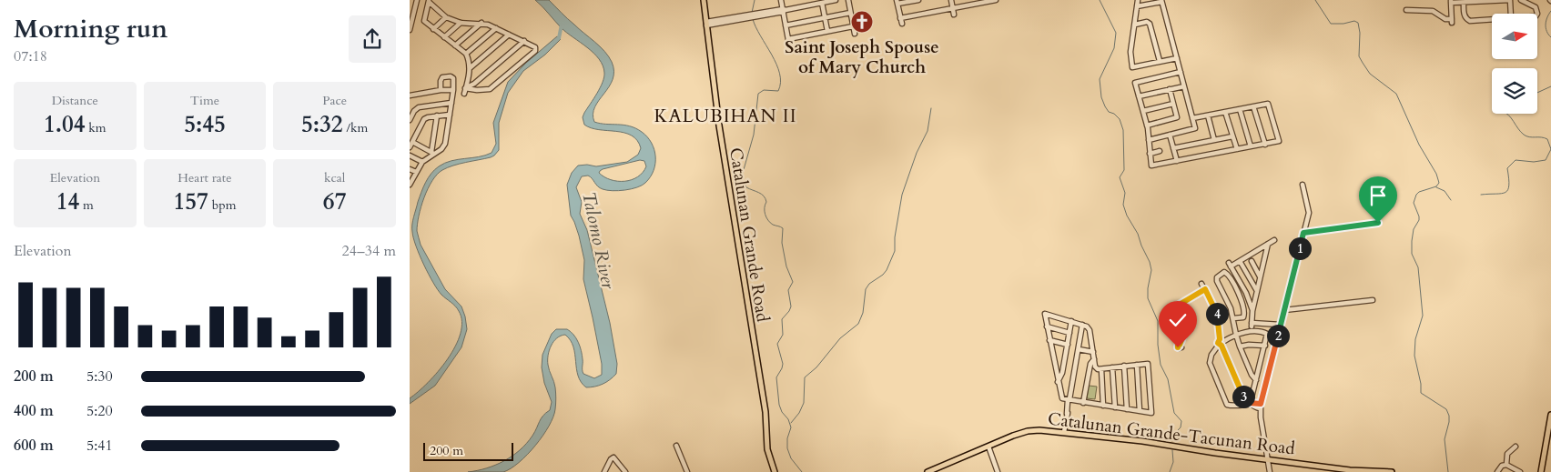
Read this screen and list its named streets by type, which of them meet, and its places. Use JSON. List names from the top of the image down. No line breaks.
{"streets":{"main road":["Catalunan Grande Road","Catalunan Grande-Tacunan Road"]},"districts":["KALUBIHAN II"],"water":["Talomo River"],"places":{"church":["Saint Joseph Spouse of Mary Church"]},"scale_bar":"200 m","north":"right","page":{"heading":["Morning run","07:18"],"stats":[["Distance","1.04 km"],["Time","5:45"],["Pace","5:32 /km"],["Elevation","14 m"],["Heart rate","157 bpm"],["kcal","67"]],"chart":["Elevation","24–34 m"],"pins":["1","4","2","3"],"list":[{"name":"200 m","note":"5:30"},{"name":"400 m","note":"5:20"},{"name":"600 m","note":"5:41"}],"scale":"200 m"}}
